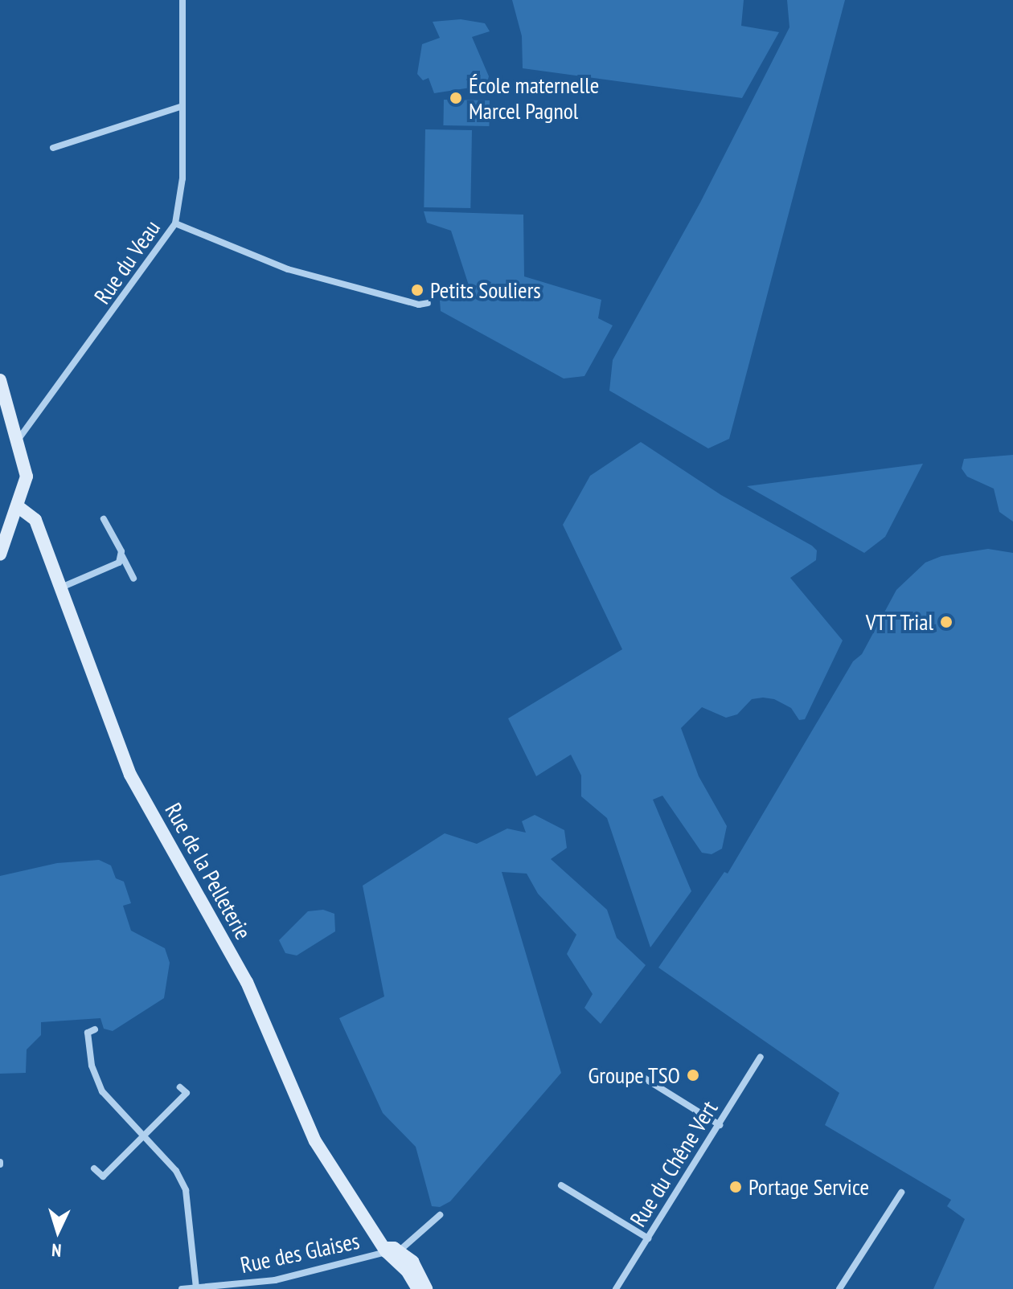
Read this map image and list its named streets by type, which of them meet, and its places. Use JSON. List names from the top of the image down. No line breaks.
{"streets":{"main road":["Rue de la Pelleterie"],"street":["Rue du Veau","Rue du Chêne Vert","Rue des Glaises"]},"crossings":[["Rue de la Pelleterie","Rue des Glaises"]],"places":["École maternelle Marcel Pagnol","Petits Souliers","VTT Trial","Groupe TSO","Portage Service"],"north":"bottom"}
